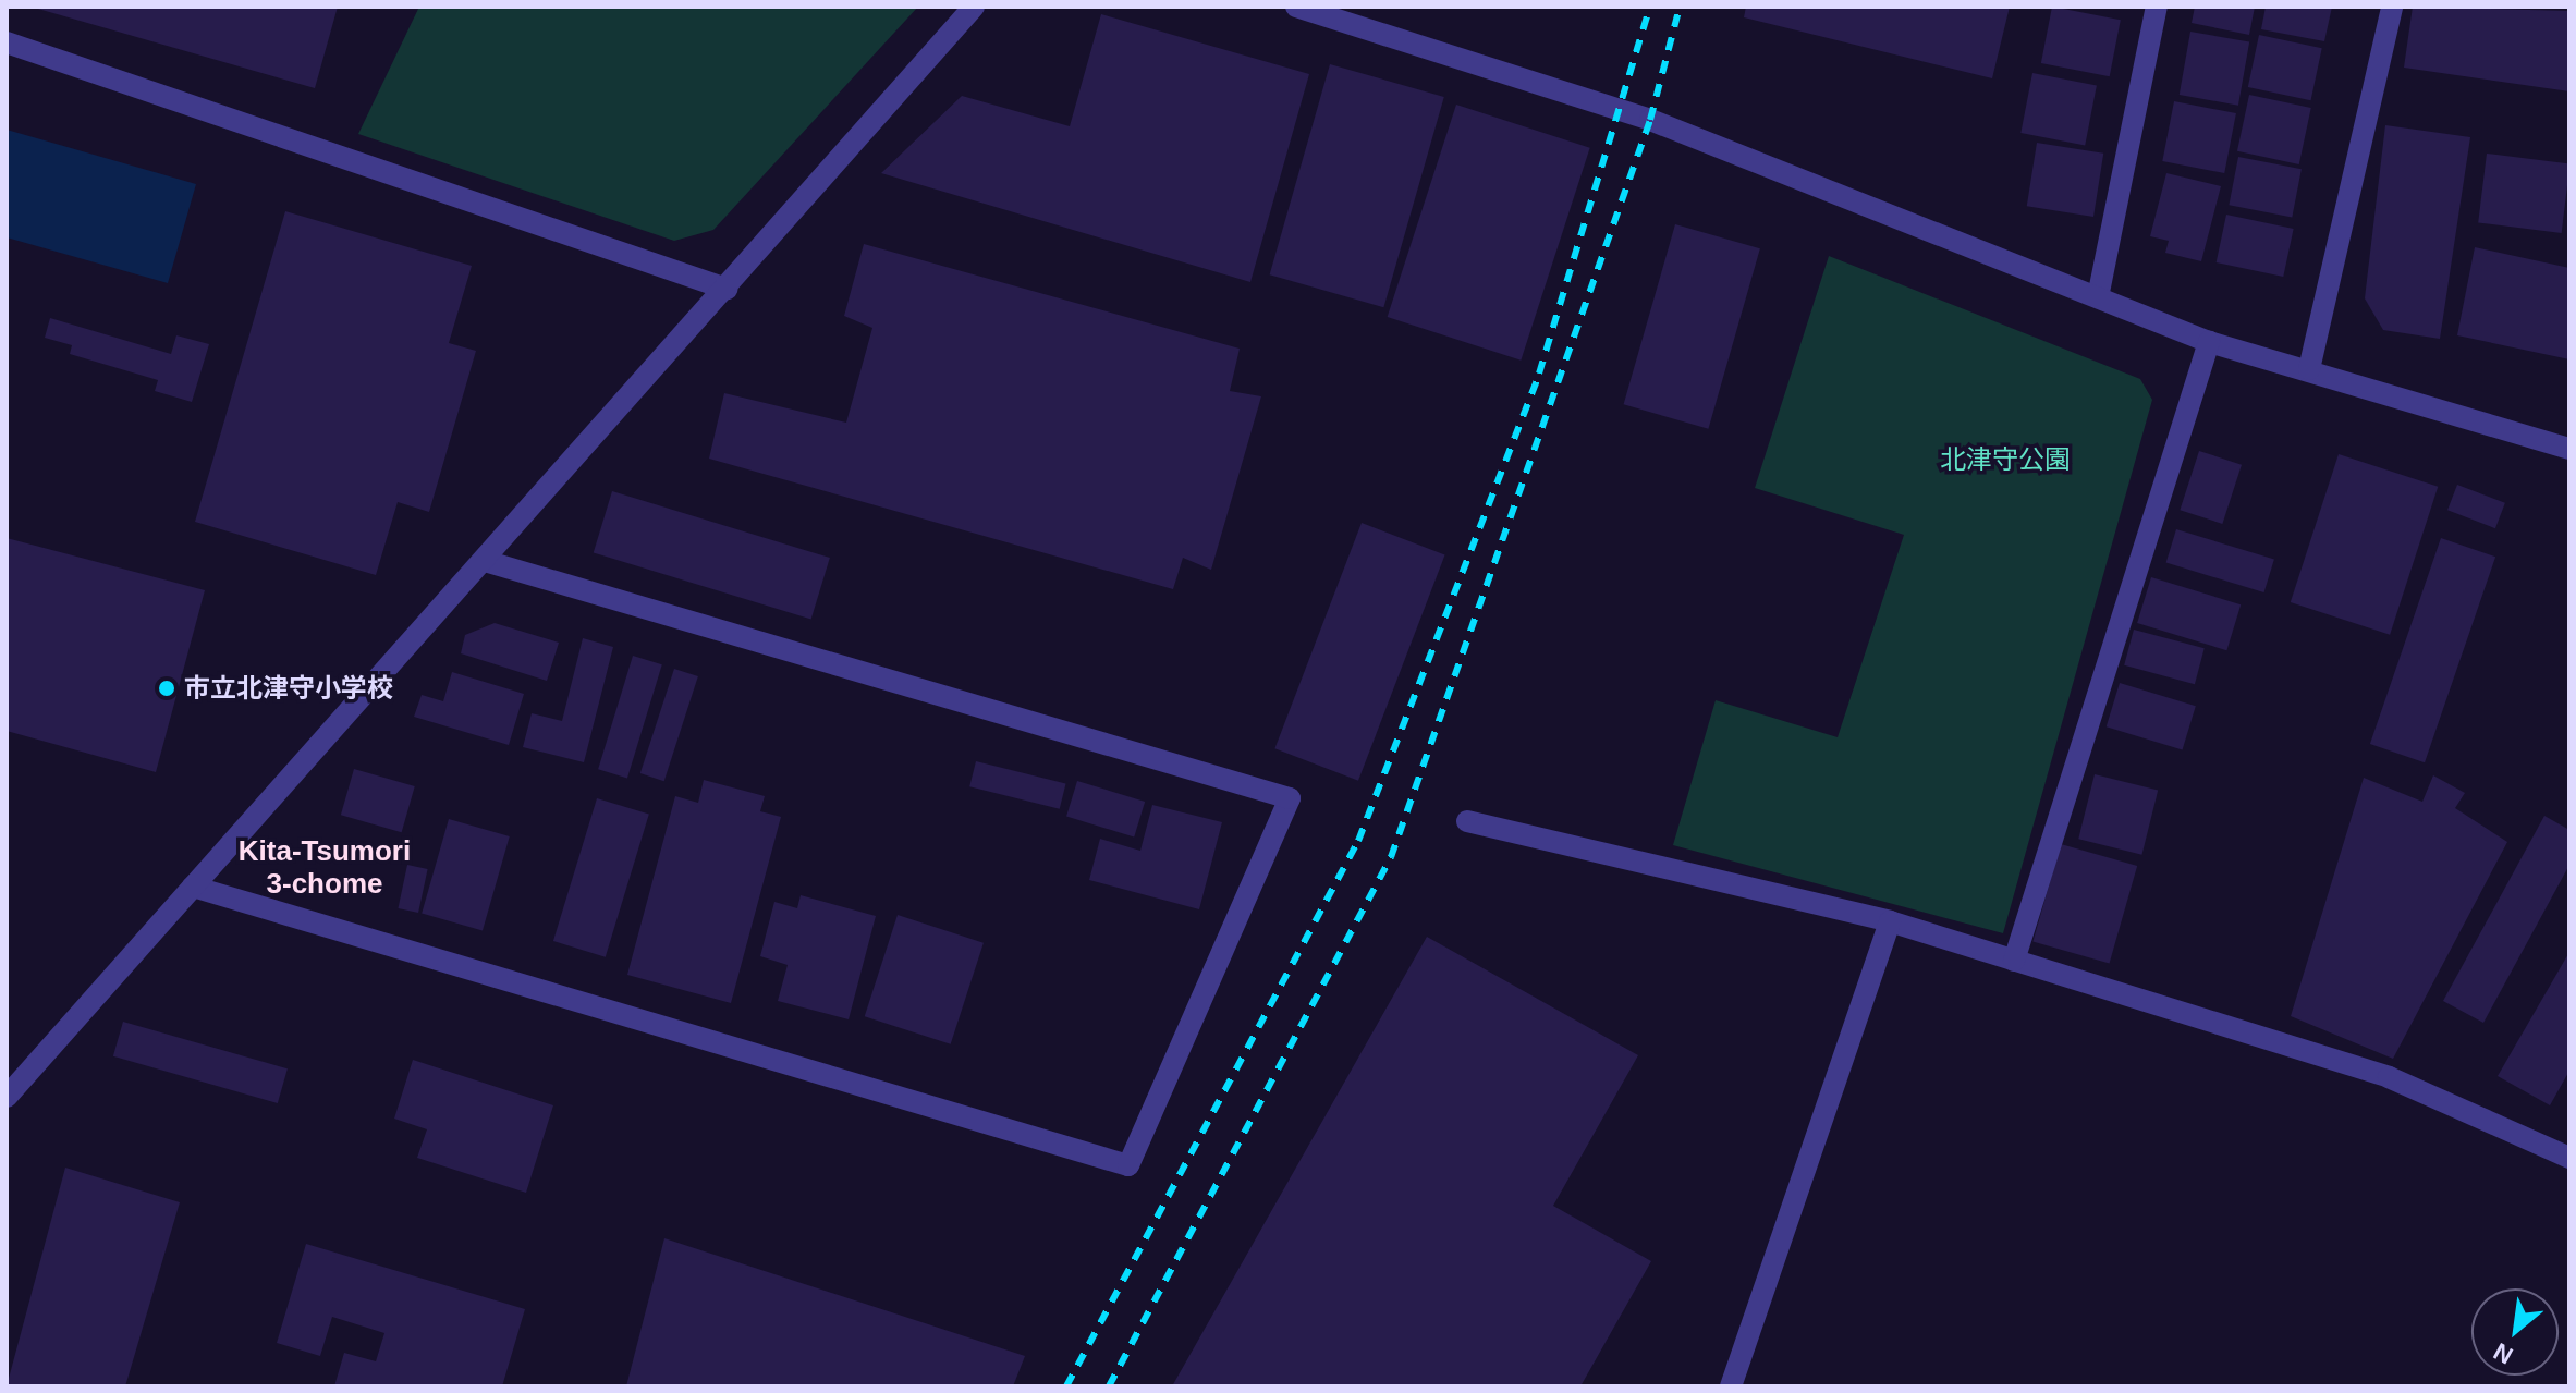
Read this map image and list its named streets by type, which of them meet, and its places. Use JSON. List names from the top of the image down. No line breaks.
{"districts":["Kita-Tsumori 3-chome"],"parks":["北津守公園"],"places":["市立北津守小学校"],"north":"bottom left"}
